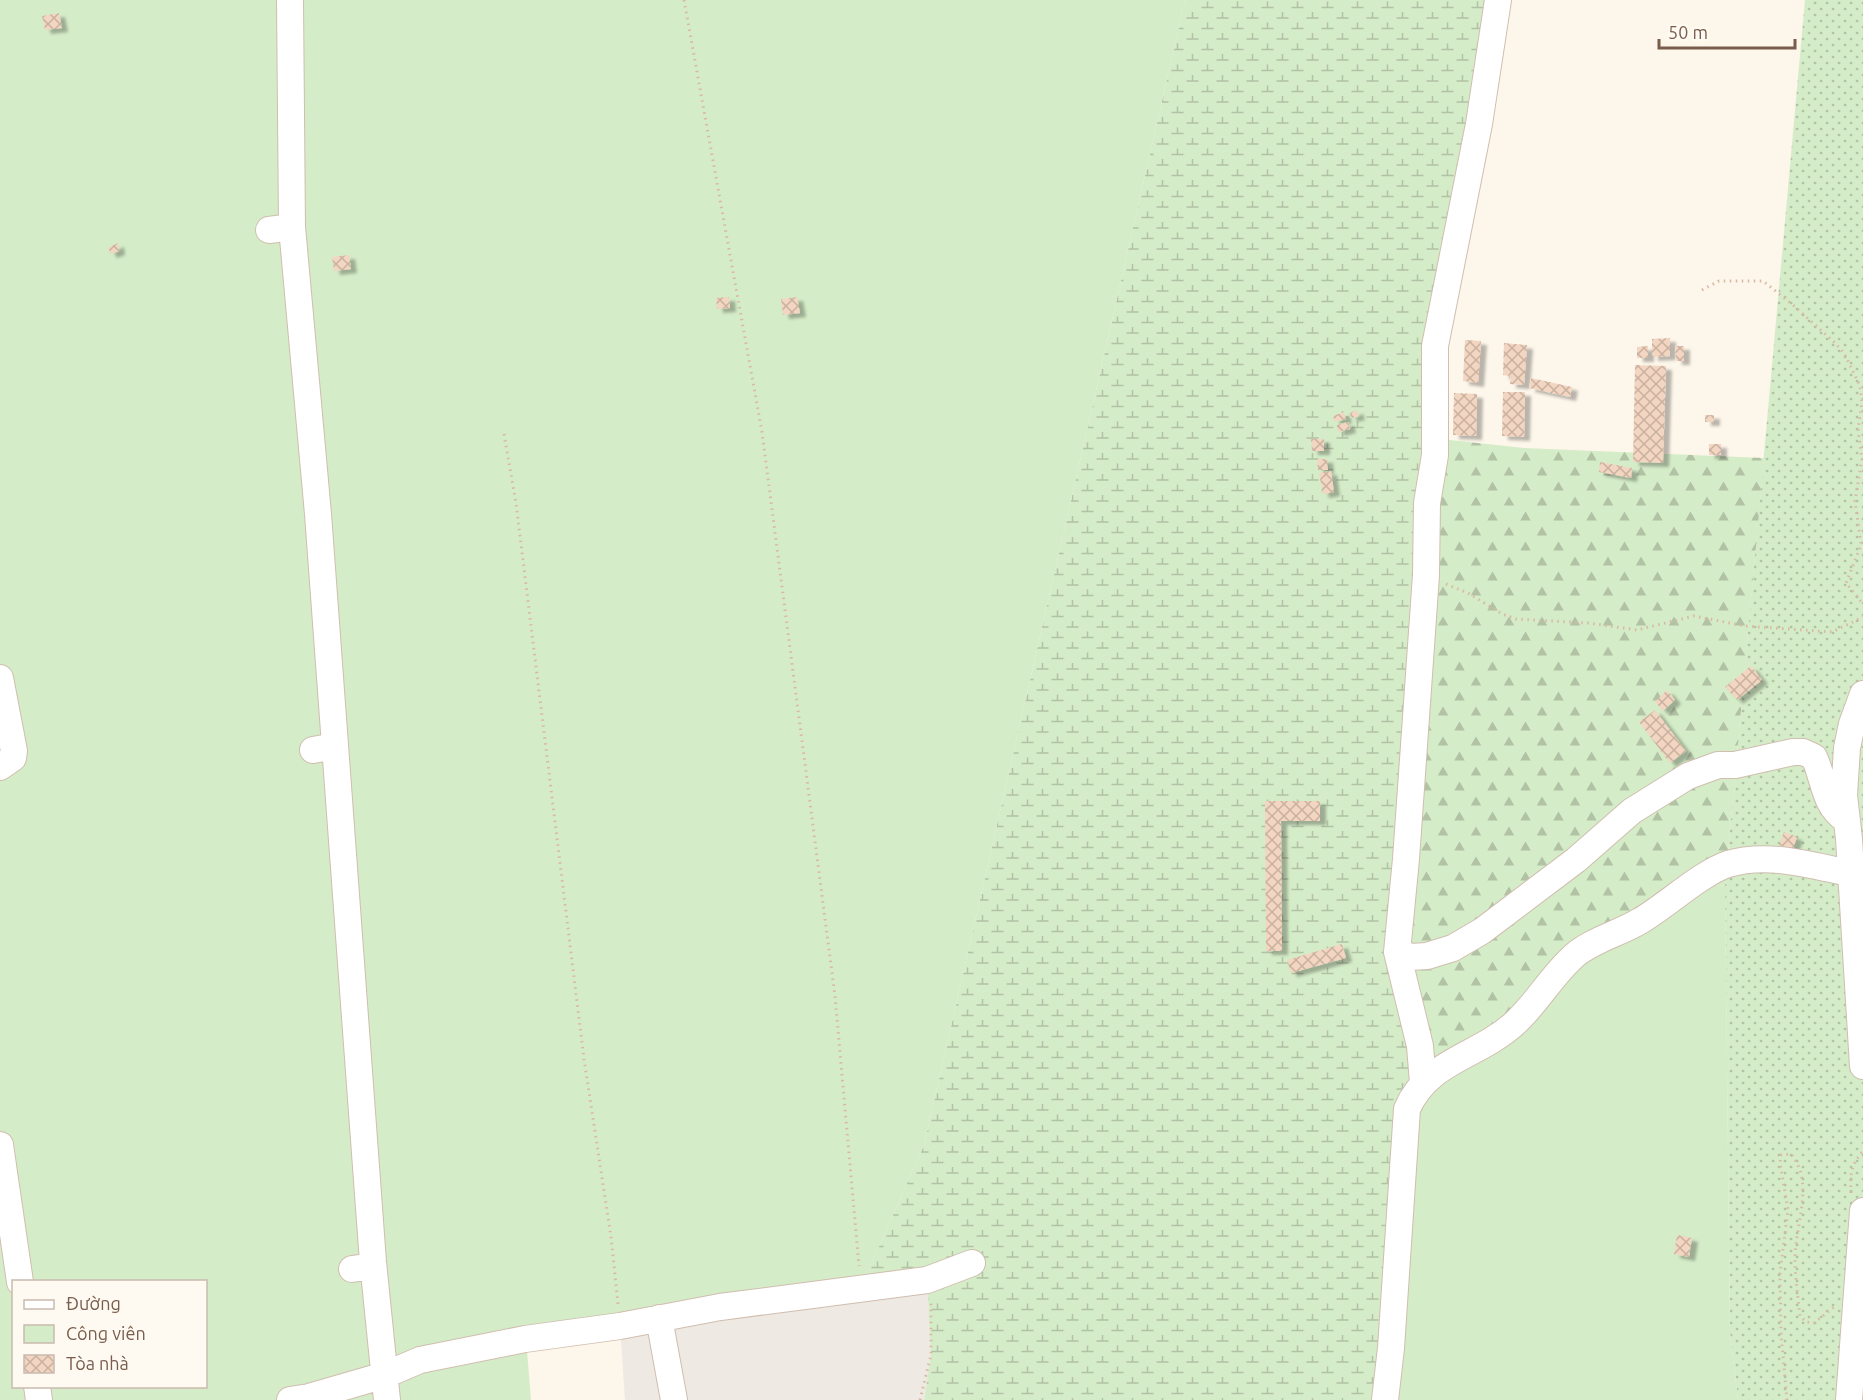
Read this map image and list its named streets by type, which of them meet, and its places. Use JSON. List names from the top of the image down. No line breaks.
{"legend":["Đường","Công viên","Tòa nhà"],"scale_bar":"50 m"}
